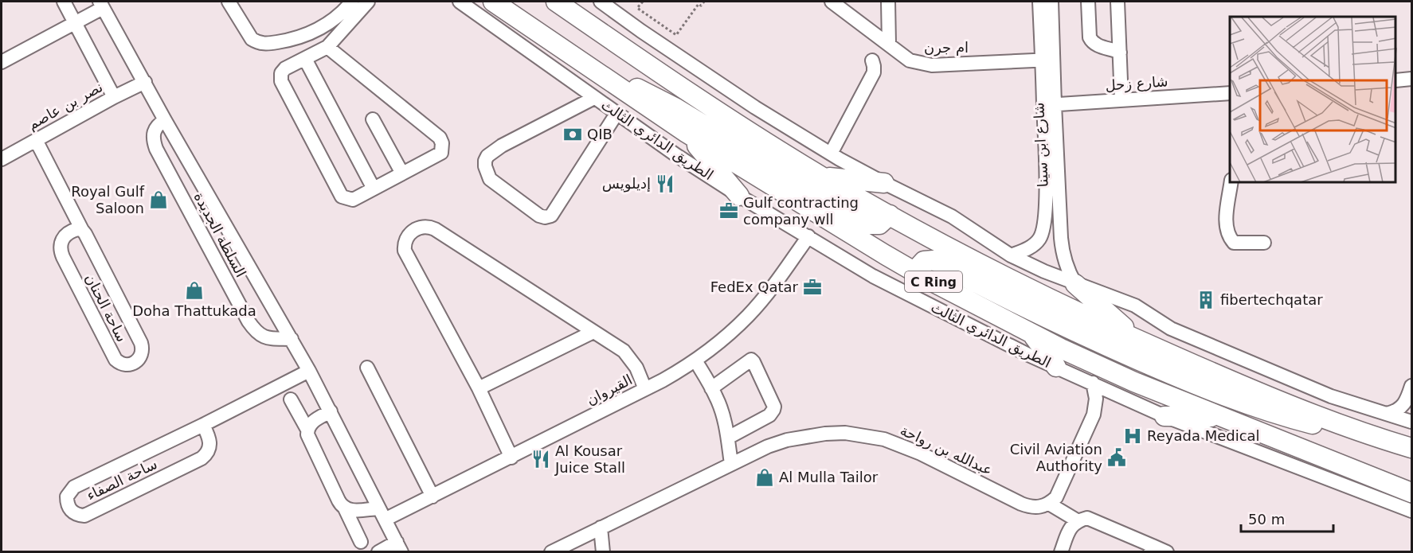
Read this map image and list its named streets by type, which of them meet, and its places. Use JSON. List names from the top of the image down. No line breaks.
{"streets":{"highway":["الطريق الدائري الثالث","C Ring"],"street":["ام جرن","شارع زحل","نصر بن عاصم","شارع ابن سينا","السلطة الجديدة","ساحة الحنان","القيروان","عبدالله بن رواحة","ساحة الصفاء"]},"crossings":[["ام جرن","شارع ابن سينا"],["شارع زحل","شارع ابن سينا"],["نصر بن عاصم","السلطة الجديدة"],["نصر بن عاصم","ساحة الحنان"],["الطريق الدائري الثالث","القيروان"],["السلطة الجديدة","القيروان"],["السلطة الجديدة","ساحة الصفاء"]],"places":{"bank":["QIB"],"restaurant":["إديلويس","Al Kousar Juice Stall"],"shop":["Royal Gulf Saloon","Doha Thattukada","Al Mulla Tailor"],"office":["Gulf contracting company wll","FedEx Qatar"],"building":["fibertechqatar"],"hospital":["Reyada Medical"],"public building":["Civil Aviation Authority"]},"scale_bar":"50 m"}
